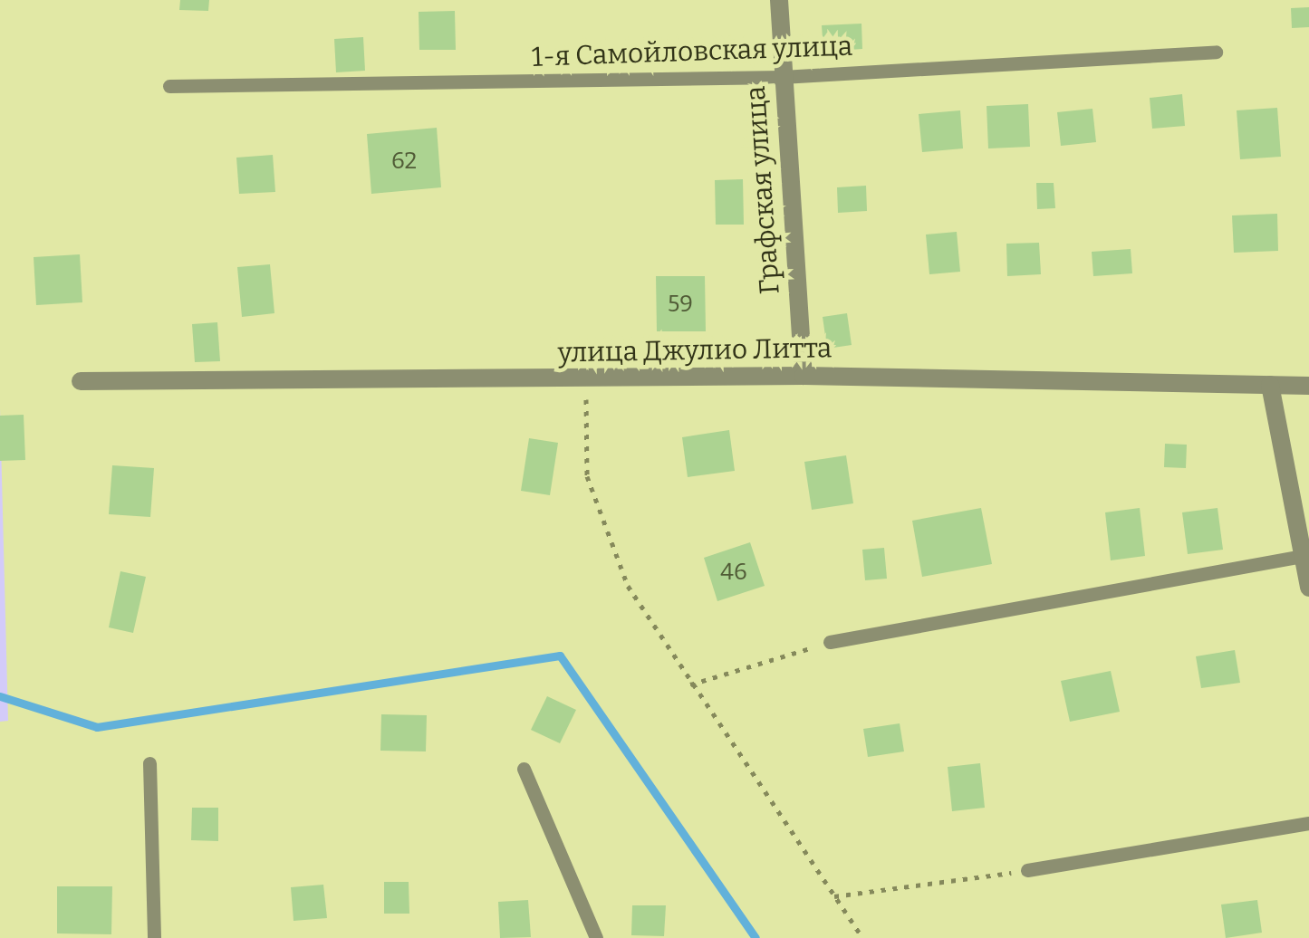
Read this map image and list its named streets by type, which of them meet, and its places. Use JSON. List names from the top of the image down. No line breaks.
{"streets":{"street":["Графская улица","улица Джулио Литта"],"lane":["1-я Самойловская улица"]},"crossings":[["1-я Самойловская улица","Графская улица"],["Графская улица","улица Джулио Литта"]],"house_numbers":["62","59","46"]}
